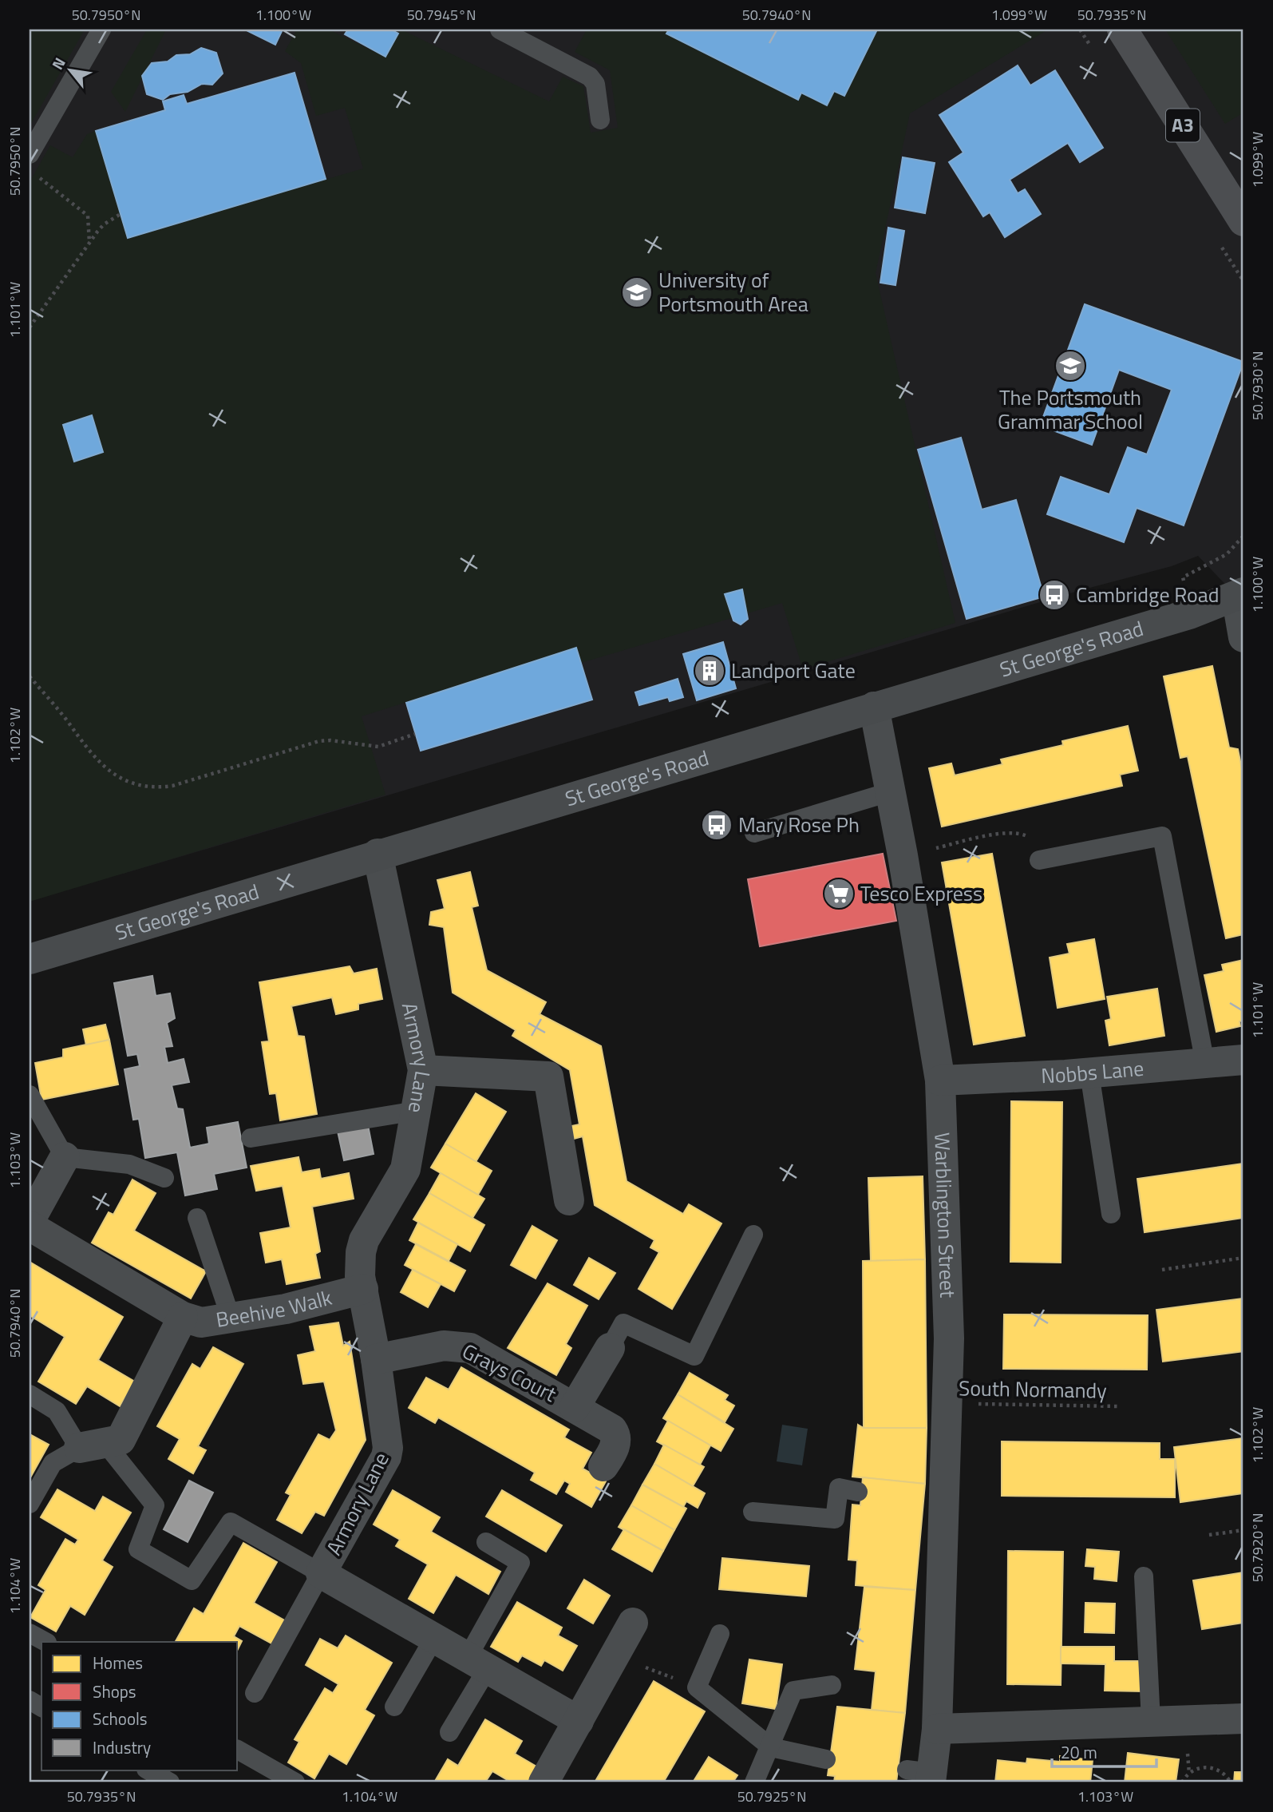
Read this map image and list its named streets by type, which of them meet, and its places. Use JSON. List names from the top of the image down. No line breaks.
{"streets":{"main road":["A3","St George's Road"],"street":["Armory Lane","Nobbs Lane","Warblington Street","Beehive Walk","Grays Court"],"path":["South Normandy"]},"crossings":[["St George's Road","Armory Lane"],["St George's Road","Warblington Street"],["Armory Lane","Beehive Walk"],["Armory Lane","Grays Court"],["Nobbs Lane","Warblington Street"],["Warblington Street","South Normandy"]],"places":{"school or university":["University of Portsmouth Area","The Portsmouth Grammar School"],"bus stop":["Cambridge Road","Mary Rose Ph"],"building":["Landport Gate"],"supermarket":["Tesco Express"]},"legend":["Homes","Shops","Schools","Industry"],"scale_bar":"20 m","north":"top left","coordinates":["50.7950°N","1.100°W","50.7945°N","50.7940°N","1.099°W","50.7935°N","1.101°W","50.7930°N","1.102°W","1.103°W","50.7920°N","1.104°W","50.7925°N"]}
